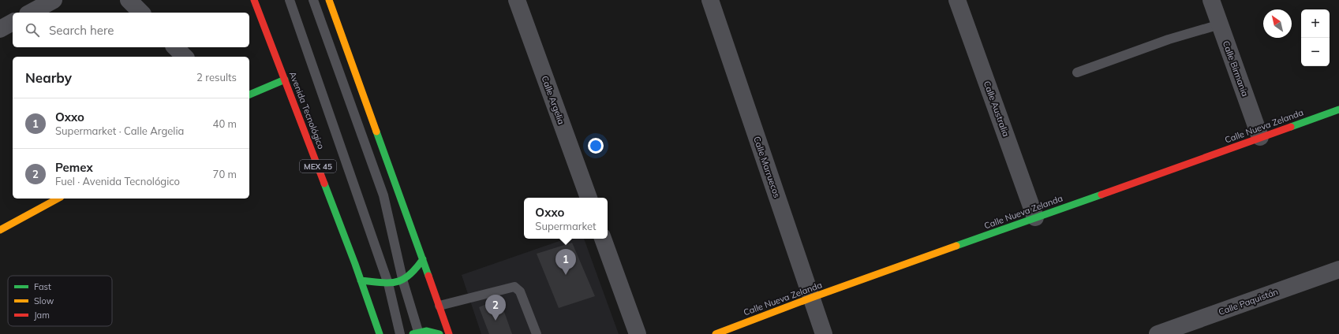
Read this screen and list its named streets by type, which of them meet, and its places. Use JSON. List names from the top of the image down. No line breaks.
{"streets":{"main road":["Avenida Tecnológico","Calle Nueva Zelanda","MEX 45"],"street":["Calle Birmania","Calle Argelia","Calle Australia","Calle Marruecos","Calle Paquistán"]},"crossings":[["Calle Birmania","Calle Nueva Zelanda"],["Calle Australia","Calle Nueva Zelanda"],["Calle Nueva Zelanda","Calle Marruecos"]],"legend":["Fast","Slow","Jam"],"north":"top left","page":{"map_buttons":["+","−"],"search":"Search here","heading":["Nearby","2 results"],"list":[{"mark":"1","name":"Oxxo","note":"Supermarket · Calle Argelia","value":"40 m"},{"mark":"2","name":"Pemex","note":"Fuel · Avenida Tecnológico","value":"70 m"}],"popup":["Oxxo","Supermarket"],"pins":["1","2"]}}
